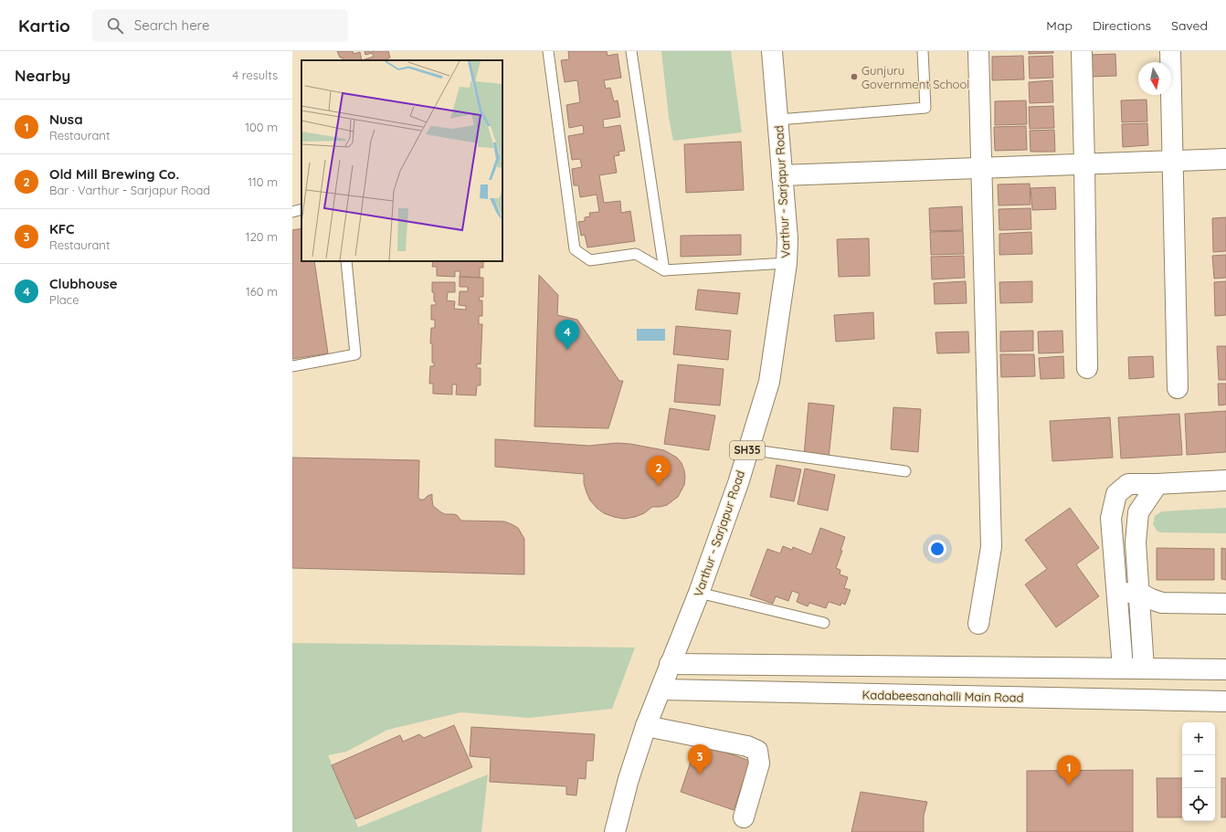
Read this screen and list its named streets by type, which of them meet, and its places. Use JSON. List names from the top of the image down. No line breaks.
{"streets":{"street":["Varthur - Sarjapur Road","SH35","Kadabeesanahalli Main Road"]},"crossings":[["Varthur - Sarjapur Road","Kadabeesanahalli Main Road"]],"places":["Gunjuru Government School"],"north":"bottom","page":{"header":"Kartio","search":"Search here","nav":["Map","Directions","Saved"],"heading":["Nearby","4 results"],"list":[{"mark":"1","name":"Nusa","note":"Restaurant","value":"100 m"},{"mark":"2","name":"Old Mill Brewing Co.","note":"Bar · Varthur - Sarjapur Road","value":"110 m"},{"mark":"3","name":"KFC","note":"Restaurant","value":"120 m"},{"mark":"4","name":"Clubhouse","note":"Place","value":"160 m"}],"pins":["4","2","3","1"],"map_buttons":["+","−"]}}
